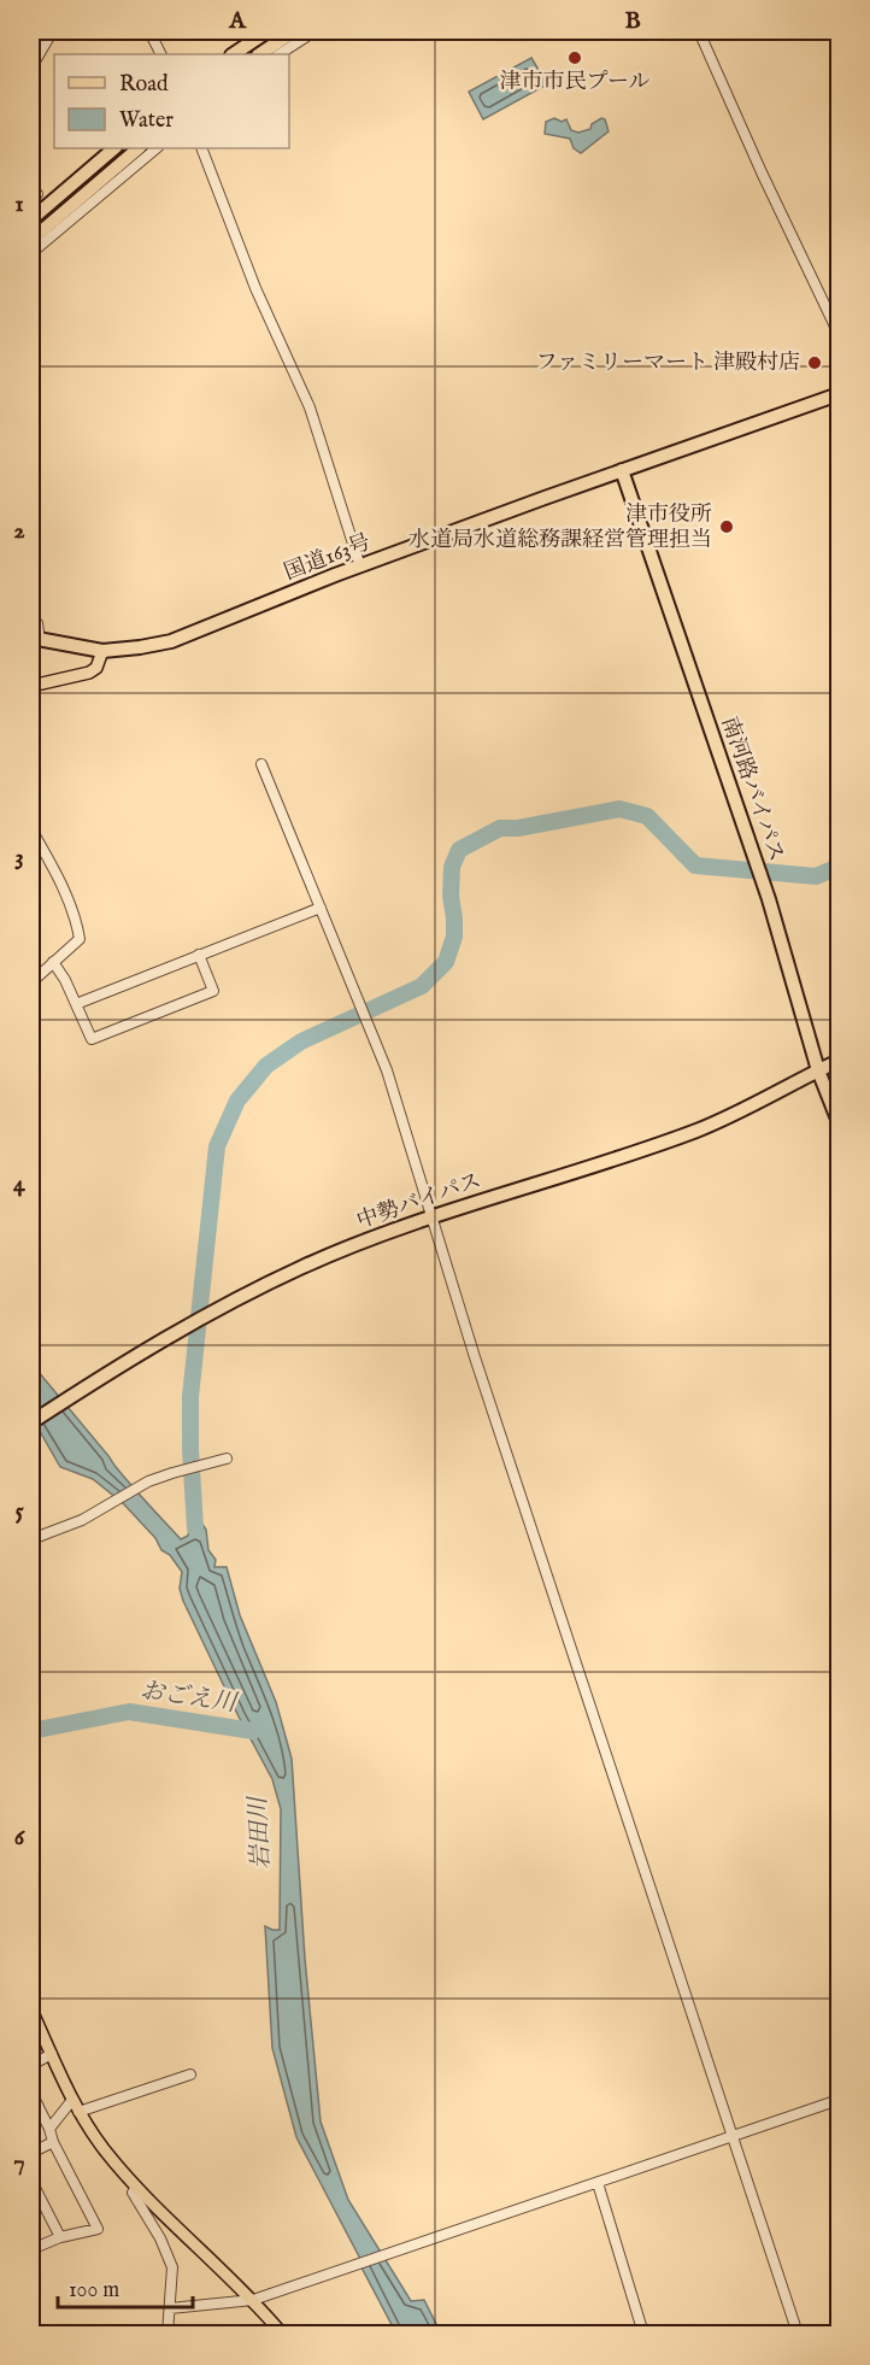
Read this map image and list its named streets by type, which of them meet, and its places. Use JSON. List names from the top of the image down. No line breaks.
{"streets":{"highway":["国道163号","南河路バイパス","中勢バイパス"]},"crossings":[["国道163号","南河路バイパス"],["南河路バイパス","中勢バイパス"]],"water":["おごえ川","岩田川"],"places":["津市市民プール","ファミリーマート 津殿村店","津市役所 水道局水道総務課経営管理担当"],"legend":["Road","Water"],"scale_bar":"100 m","grid":{"columns":["A","B"],"rows":["1","2","3","4","5","6","7"]}}
